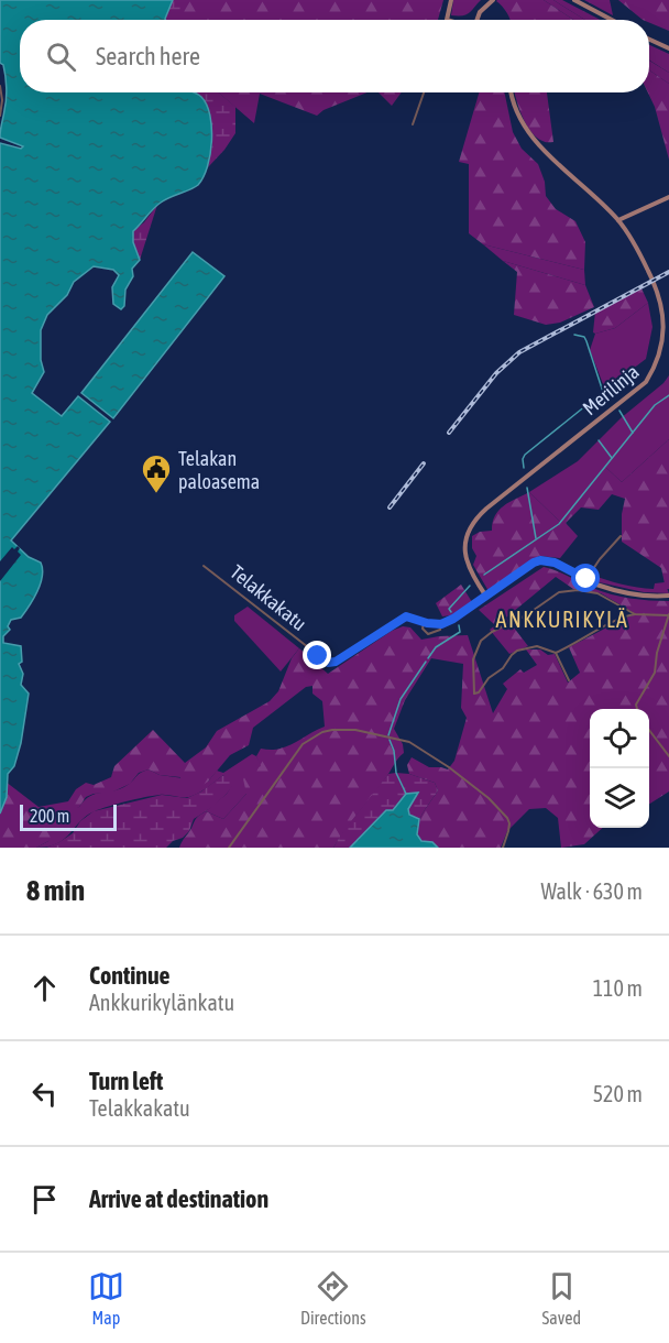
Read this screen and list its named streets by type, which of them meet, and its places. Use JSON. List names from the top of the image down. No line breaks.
{"streets":{"street":["Merilinja","Telakkakatu"]},"districts":["ANKKURIKYLÄ"],"places":{"public building":["Telakan paloasema"]},"scale_bar":"200 m","page":{"search":"Search here","scale":"200 m","heading":["8 min","Walk · 630 m"],"list":[["Continue","Ankkurikylänkatu","110 m"],["Turn left","Telakkakatu","520 m"],"Arrive at destination"],"nav":["Map","Directions","Saved"]}}
